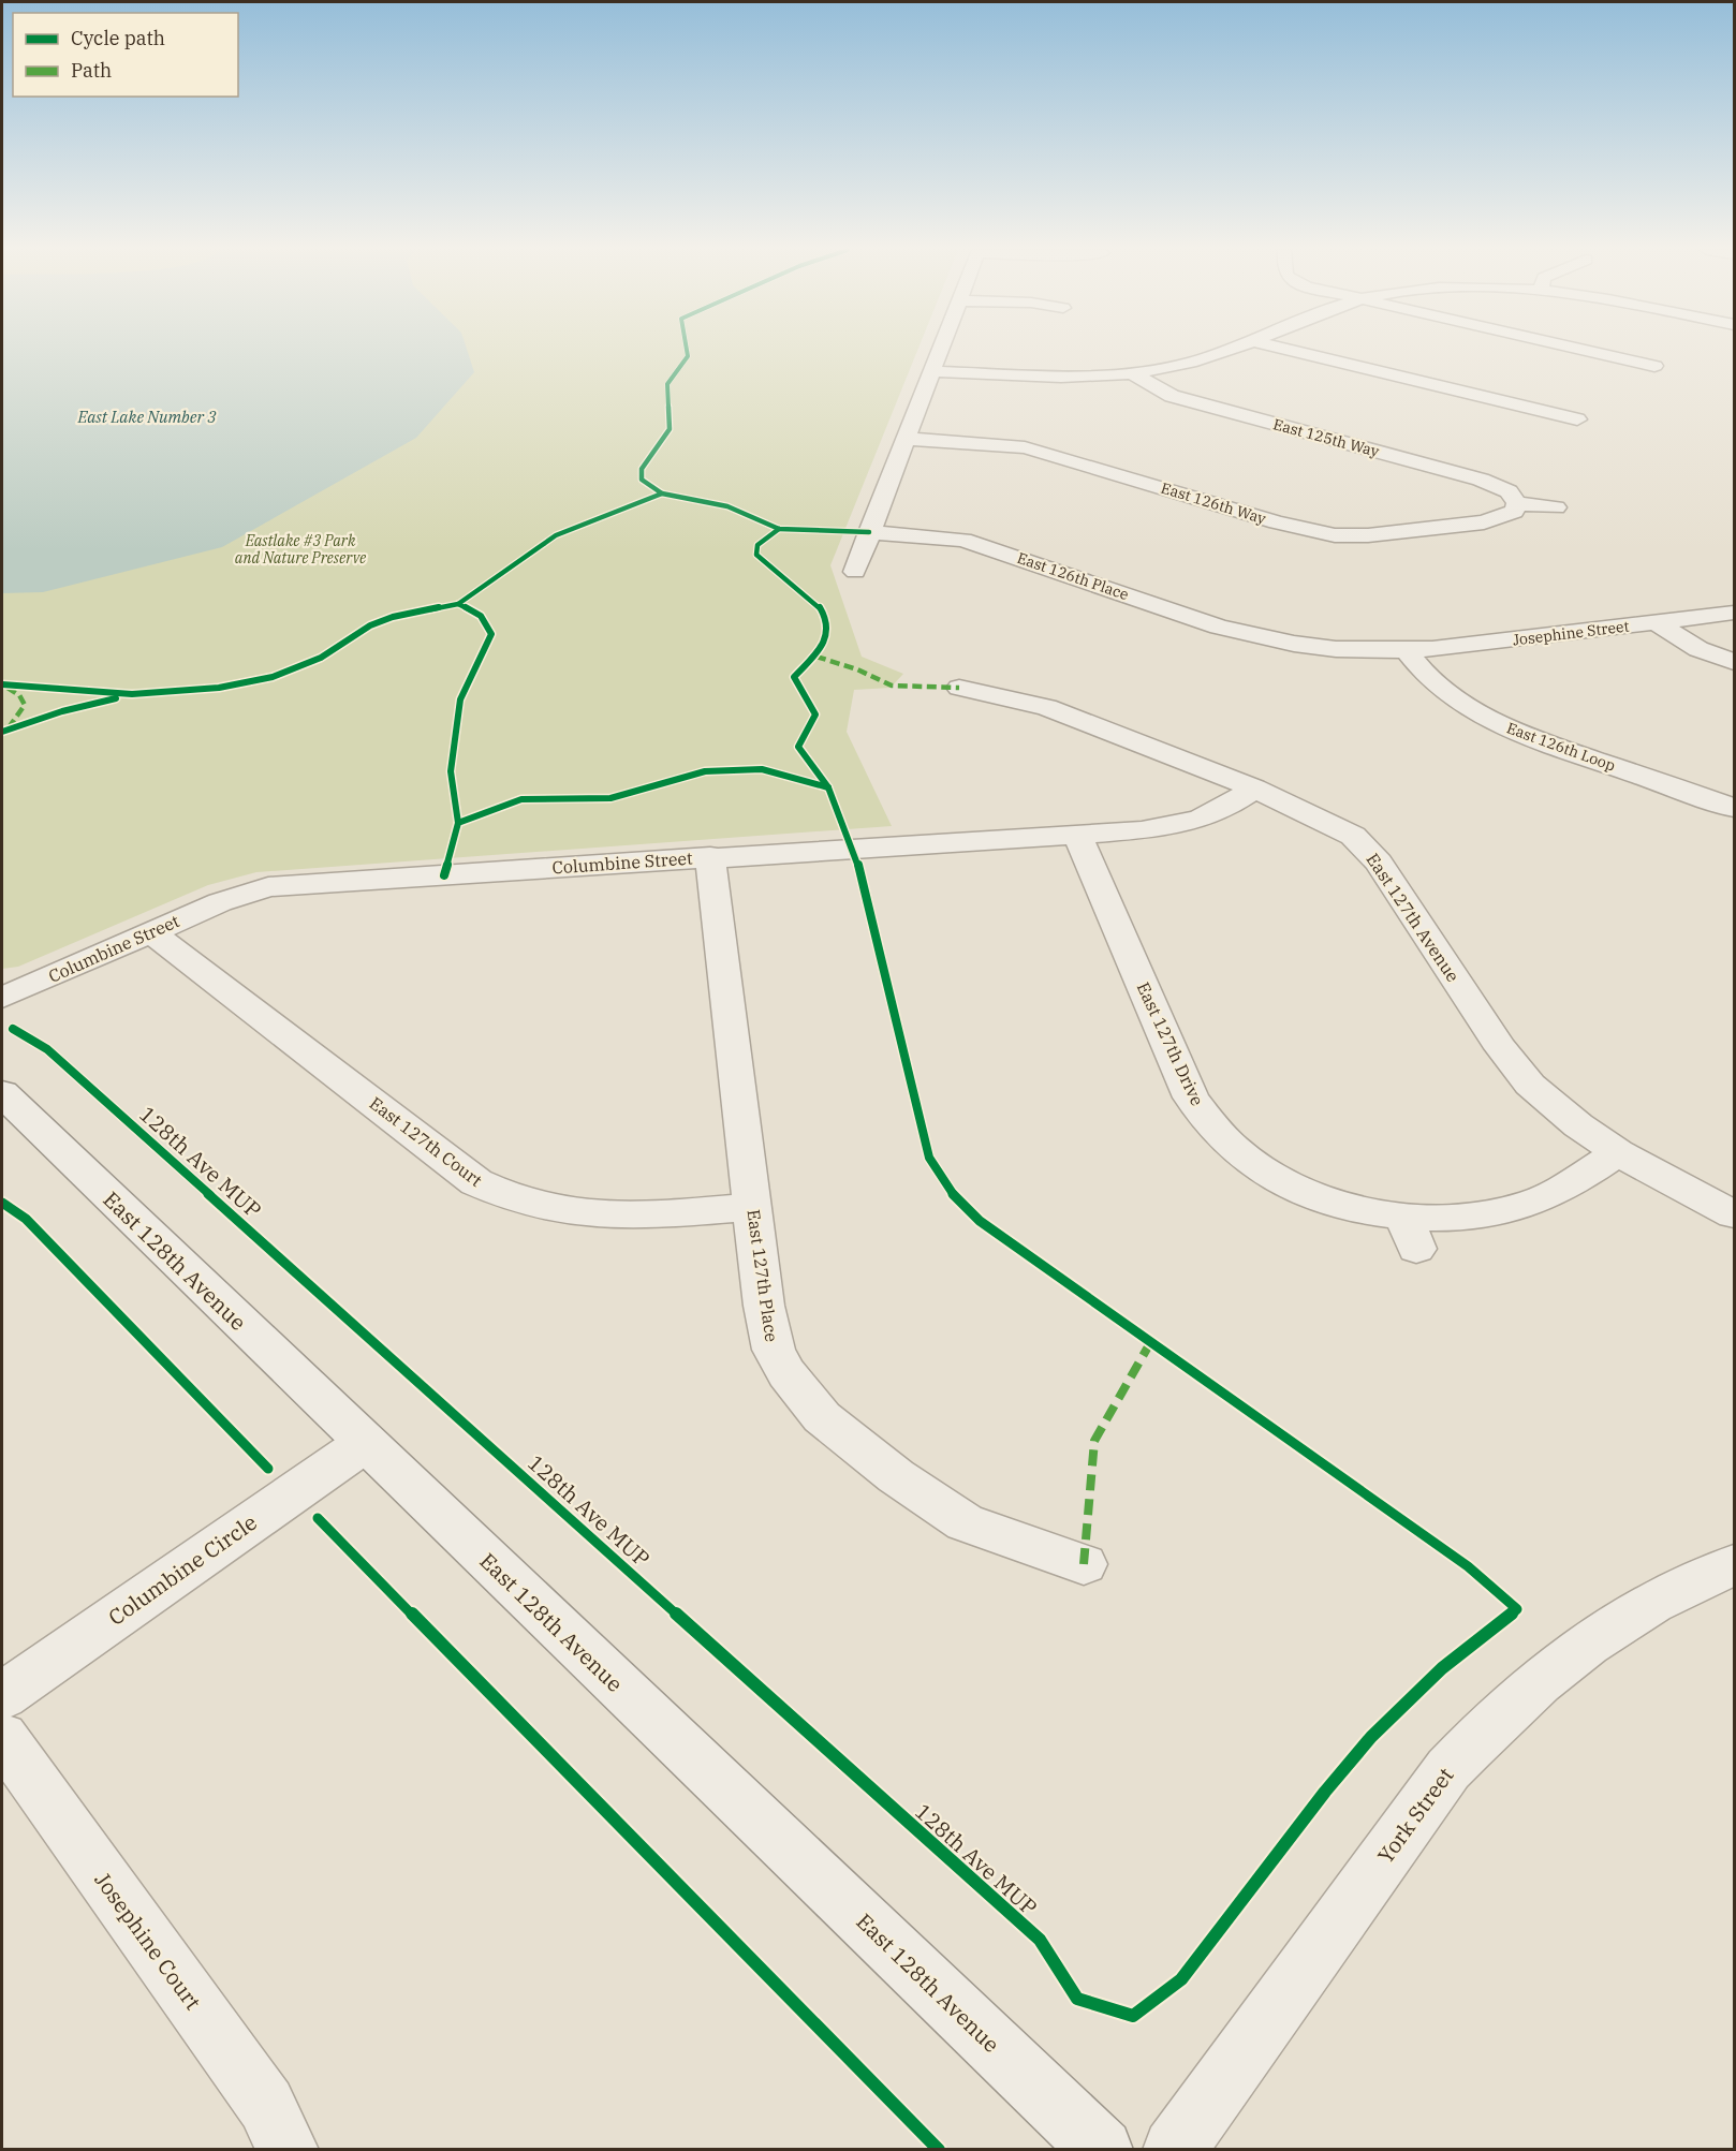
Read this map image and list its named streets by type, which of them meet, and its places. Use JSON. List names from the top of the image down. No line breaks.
{"streets":{"street":["East 125th Way","East 126th Way","East 126th Place","Josephine Street","East 126th Loop","Columbine Street","East 127th Avenue","East 127th Drive","East 127th Court","East 128th Avenue","East 127th Place","Columbine Circle","York Street","Josephine Court"],"cycle path":["128th Ave MUP"]},"crossings":[["East 125th Way","East 126th Way"],["East 126th Place","Josephine Street"],["East 126th Place","East 126th Loop"],["Josephine Street","East 126th Loop"],["Columbine Street","East 127th Avenue"],["Columbine Street","East 127th Drive"],["Columbine Street","East 127th Court"],["Columbine Street","East 127th Place"],["East 127th Avenue","East 127th Drive"],["East 127th Court","East 127th Place"],["East 128th Avenue","Columbine Circle"]],"water":["East Lake Number 3"],"parks":["Eastlake #3 Park and Nature Preserve"],"legend":["Cycle path","Path"]}
